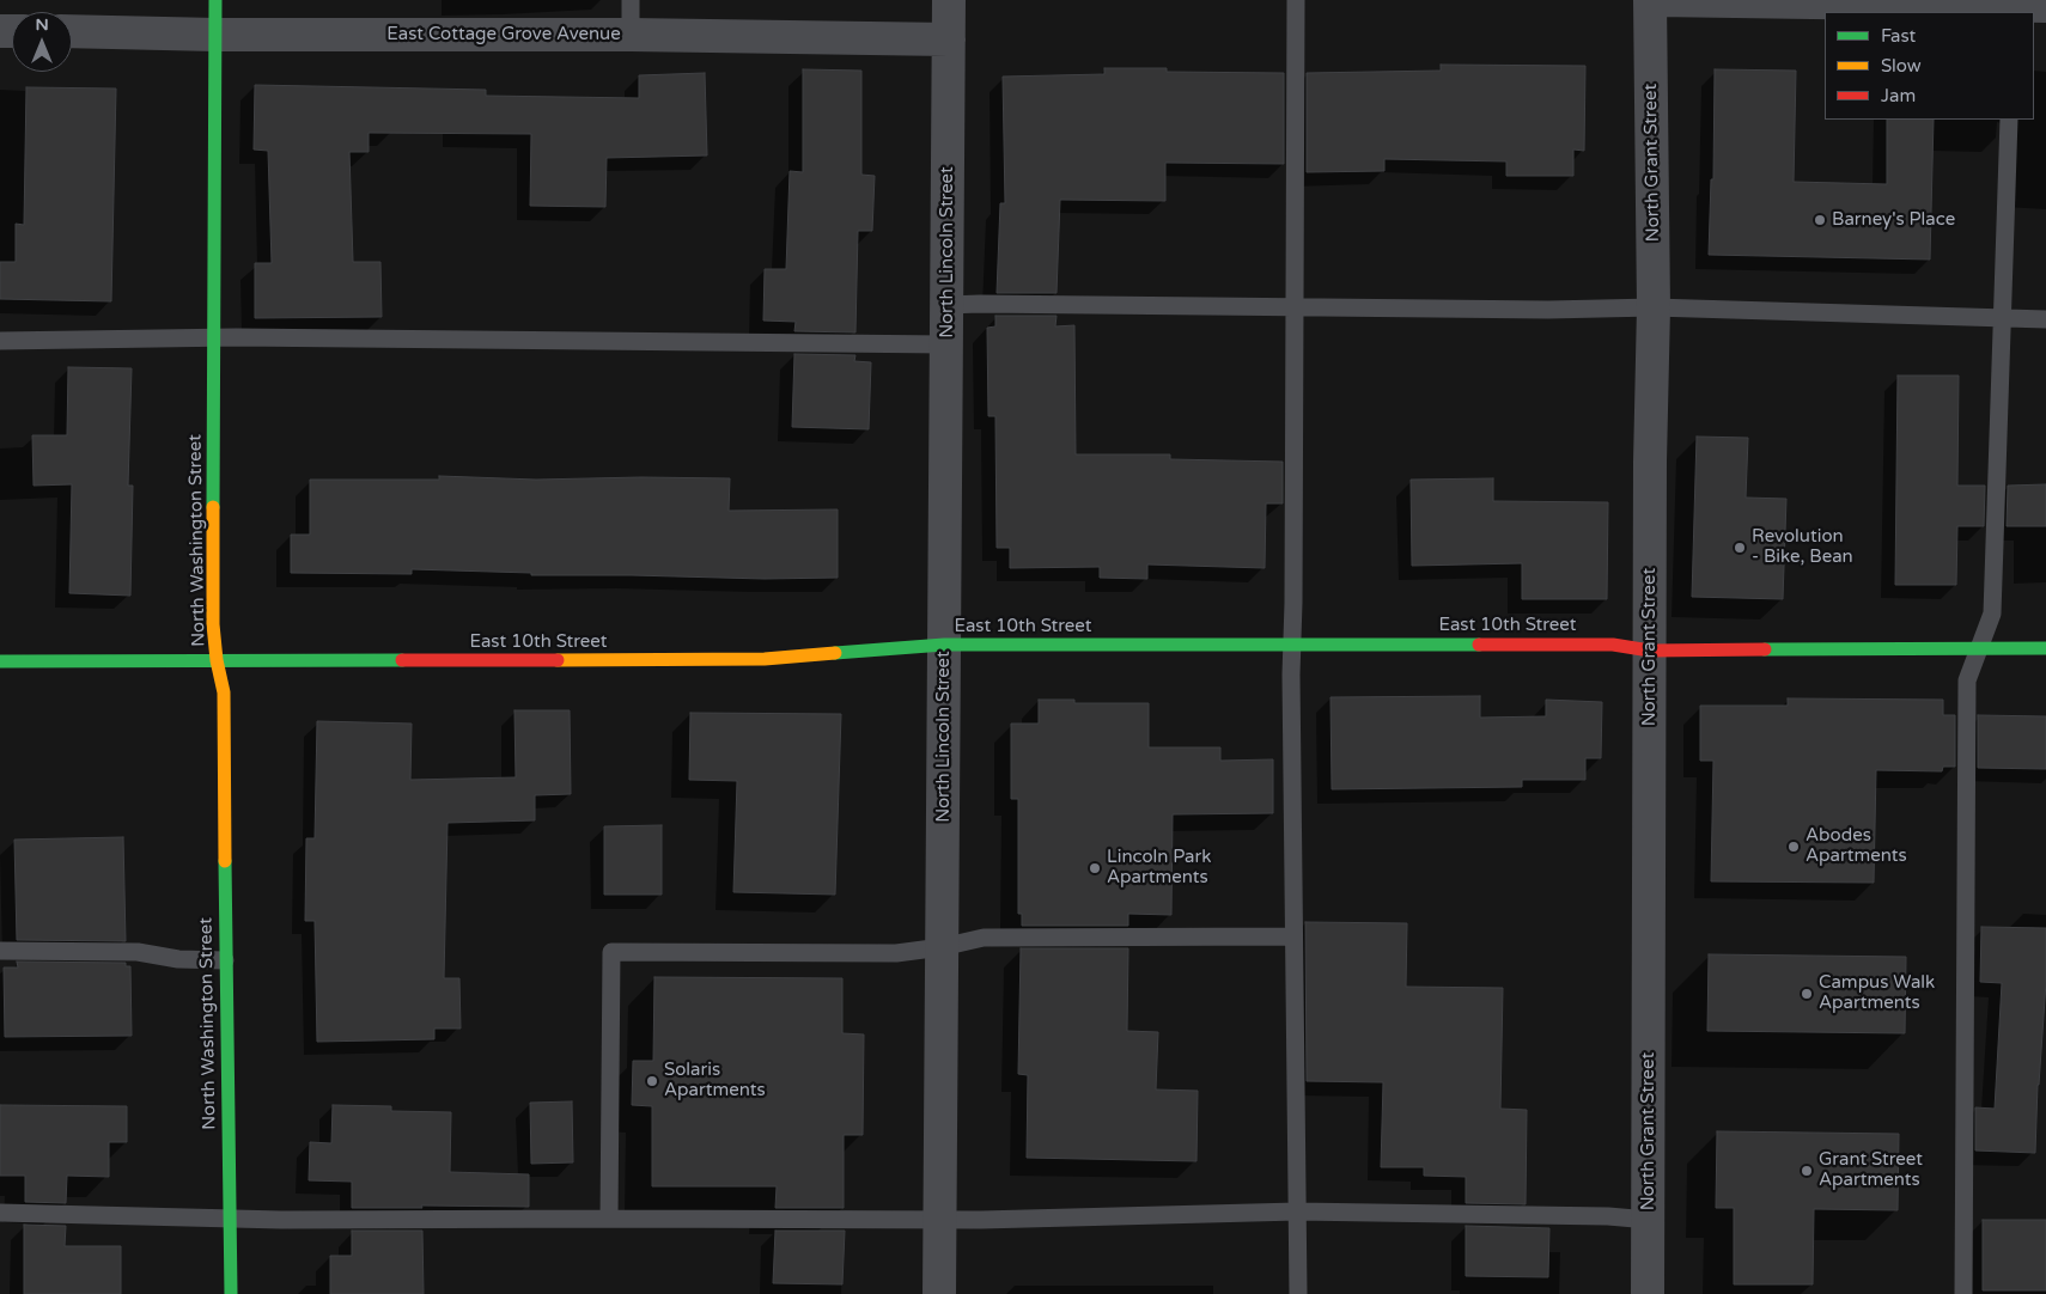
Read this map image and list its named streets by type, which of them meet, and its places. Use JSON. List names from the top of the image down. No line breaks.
{"streets":{"street":["East Cottage Grove Avenue","North Grant Street","North Lincoln Street","North Washington Street","East 10th Street"]},"crossings":[["East Cottage Grove Avenue","North Lincoln Street"],["East Cottage Grove Avenue","North Washington Street"],["North Grant Street","East 10th Street"],["North Lincoln Street","East 10th Street"],["North Washington Street","East 10th Street"]],"places":["Barney's Place","Revolution - Bike, Bean","Abodes Apartments","Lincoln Park Apartments","Campus Walk Apartments","Solaris Apartments","Grant Street Apartments"],"legend":["Fast","Slow","Jam"],"north":"top"}
